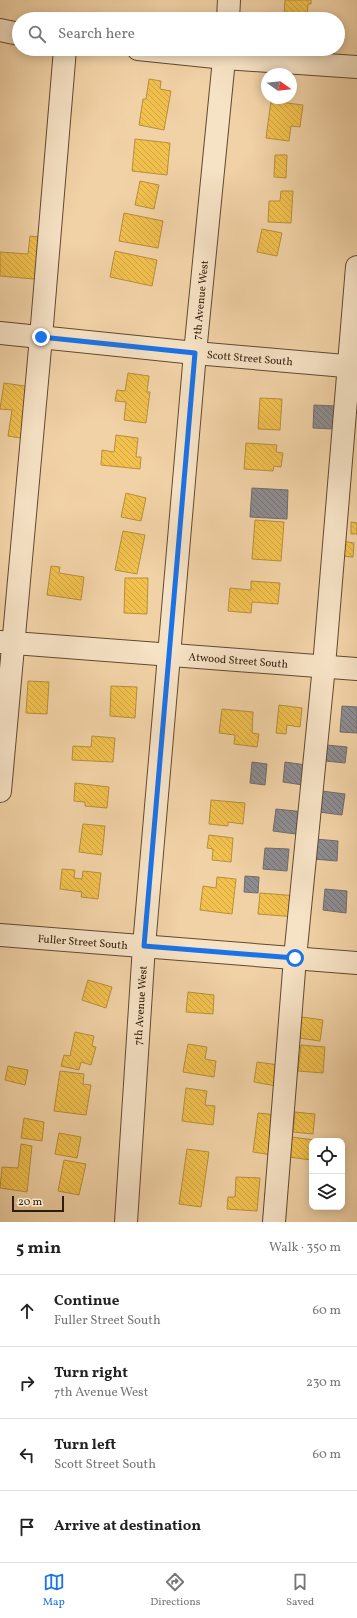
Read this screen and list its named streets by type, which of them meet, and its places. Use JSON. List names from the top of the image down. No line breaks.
{"streets":{"street":["7th Avenue West","Scott Street South","Atwood Street South","Fuller Street South"]},"crossings":[["7th Avenue West","Scott Street South"],["7th Avenue West","Atwood Street South"],["7th Avenue West","Fuller Street South"]],"scale_bar":"20 m","north":"right","page":{"search":"Search here","scale":"20 m","heading":["5 min","Walk · 350 m"],"list":[["Continue","Fuller Street South","60 m"],["Turn right","7th Avenue West","230 m"],["Turn left","Scott Street South","60 m"],"Arrive at destination"],"nav":["Map","Directions","Saved"]}}
